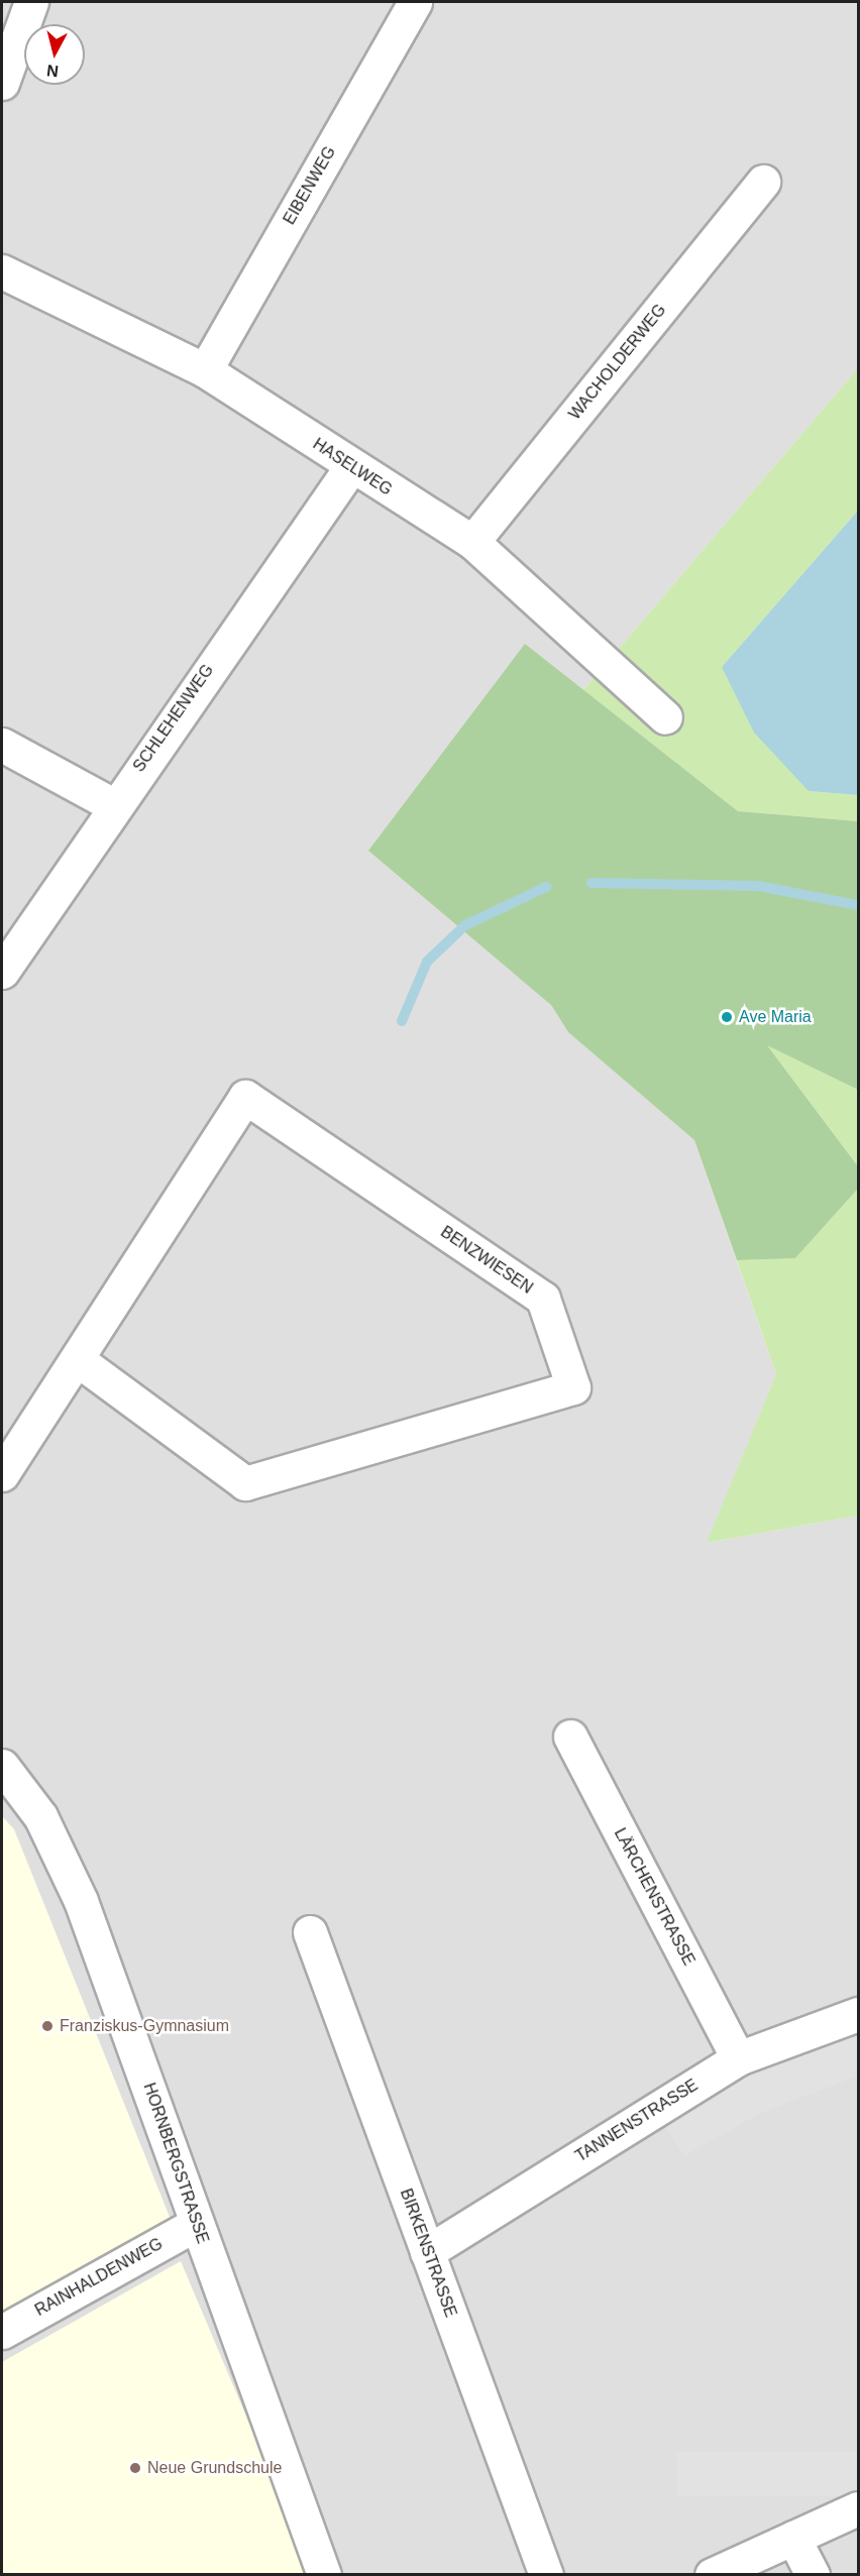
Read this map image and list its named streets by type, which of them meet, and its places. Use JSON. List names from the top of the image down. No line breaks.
{"streets":{"street":["EIBENWEG","WACHOLDERWEG","HASELWEG","SCHLEHENWEG","BENZWIESEN","LÄRCHENSTRASSE","TANNENSTRASSE","HORNBERGSTRASSE","BIRKENSTRASSE","RAINHALDENWEG"]},"crossings":[["EIBENWEG","HASELWEG"],["WACHOLDERWEG","HASELWEG"],["HASELWEG","SCHLEHENWEG"],["LÄRCHENSTRASSE","TANNENSTRASSE"],["TANNENSTRASSE","BIRKENSTRASSE"],["HORNBERGSTRASSE","RAINHALDENWEG"]],"places":["Ave Maria","Franziskus-Gymnasium","Neue Grundschule"],"north":"bottom"}
